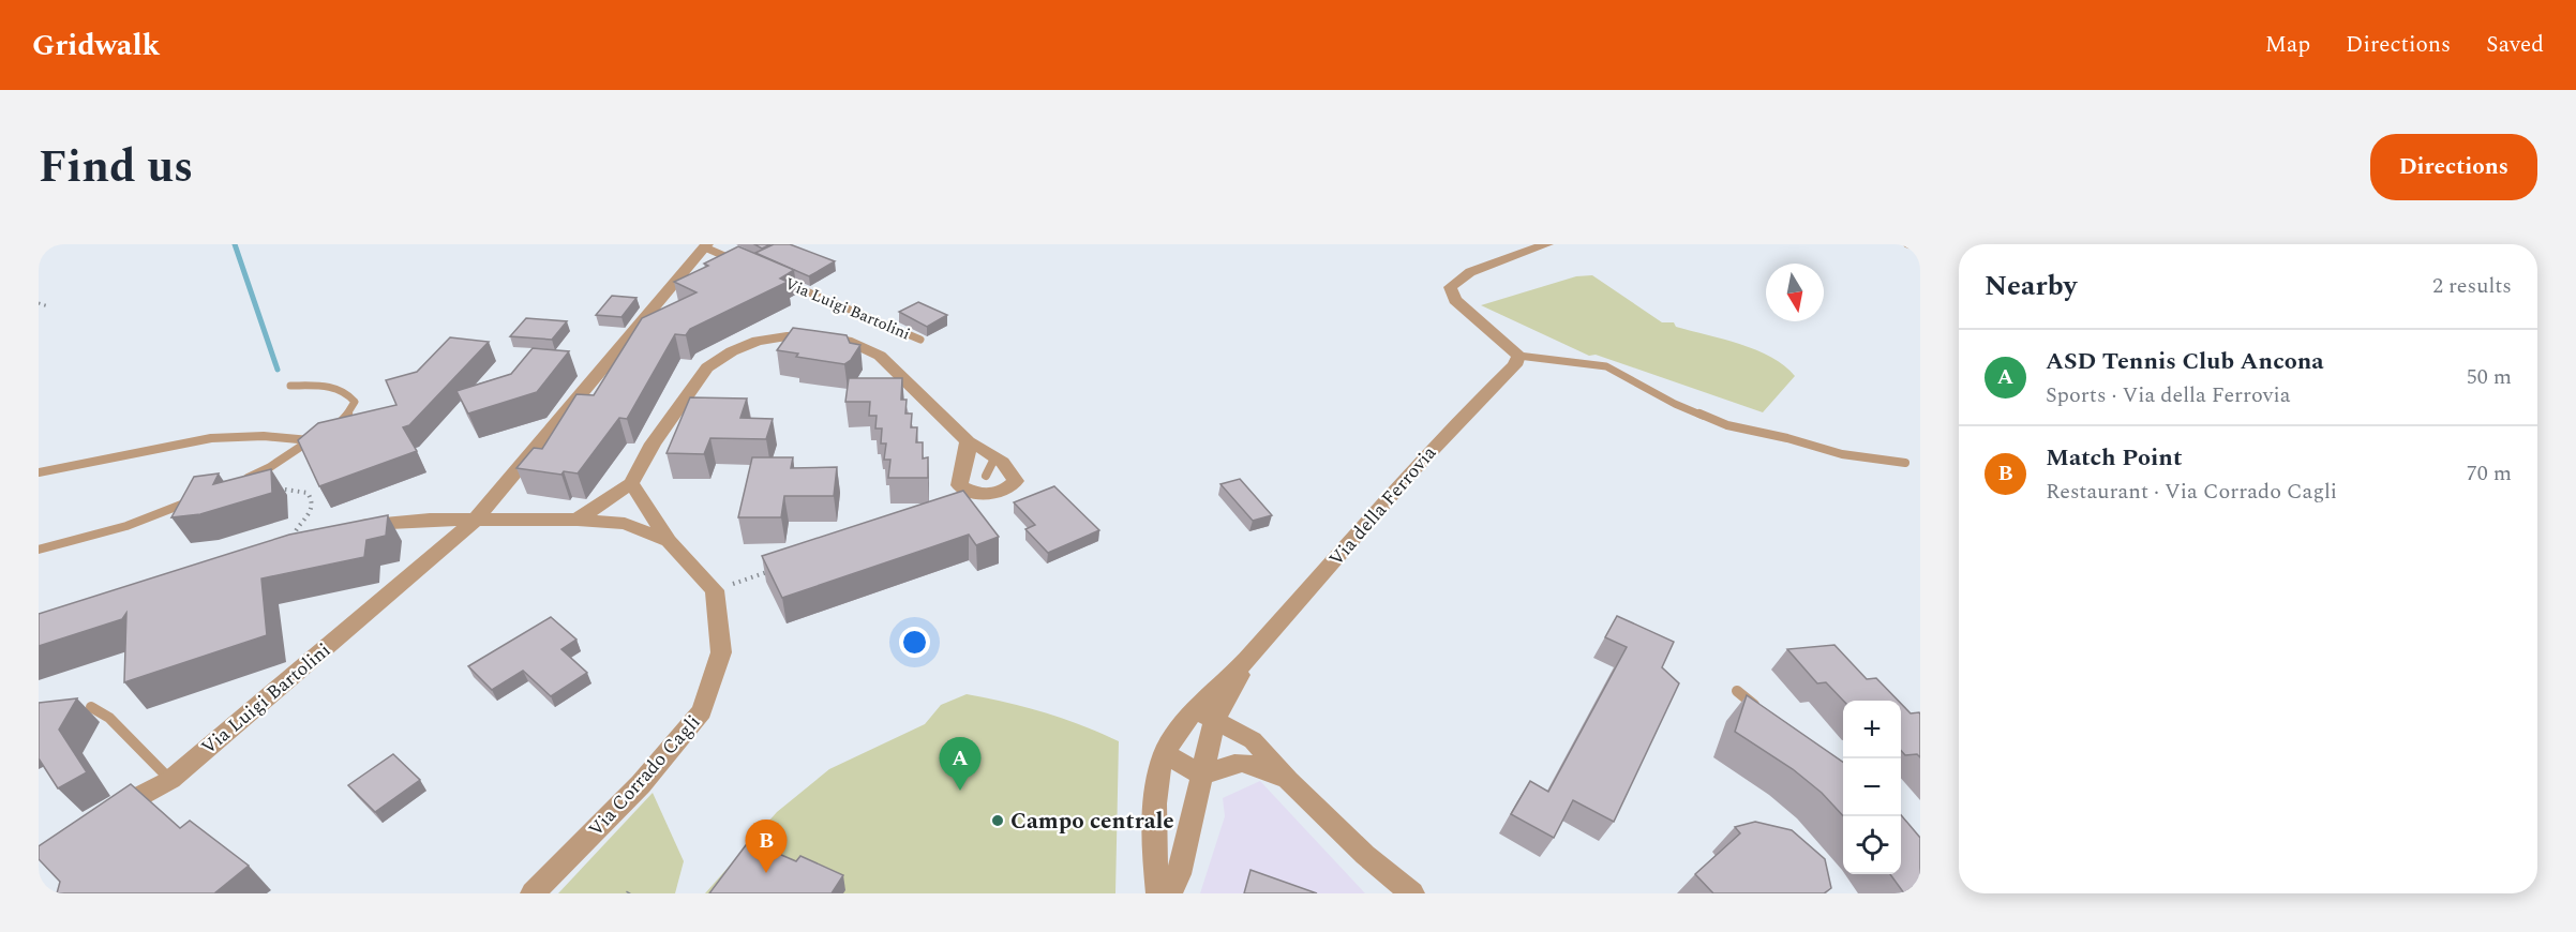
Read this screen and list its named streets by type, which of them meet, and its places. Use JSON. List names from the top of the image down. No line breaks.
{"streets":{"street":["Via Luigi Bartolini","Via della Ferrovia","Via Corrado Cagli"]},"places":["Campo centrale"],"north":"bottom","page":{"header":"Gridwalk","nav":["Map","Directions","Saved"],"title":"Find us","buttons":"Directions","heading":["Nearby","2 results"],"list":[{"mark":"A","name":"ASD Tennis Club Ancona","note":"Sports · Via della Ferrovia","value":"50 m"},{"mark":"B","name":"Match Point","note":"Restaurant · Via Corrado Cagli","value":"70 m"}],"map_buttons":["+","−"],"pins":["A","B"]}}
